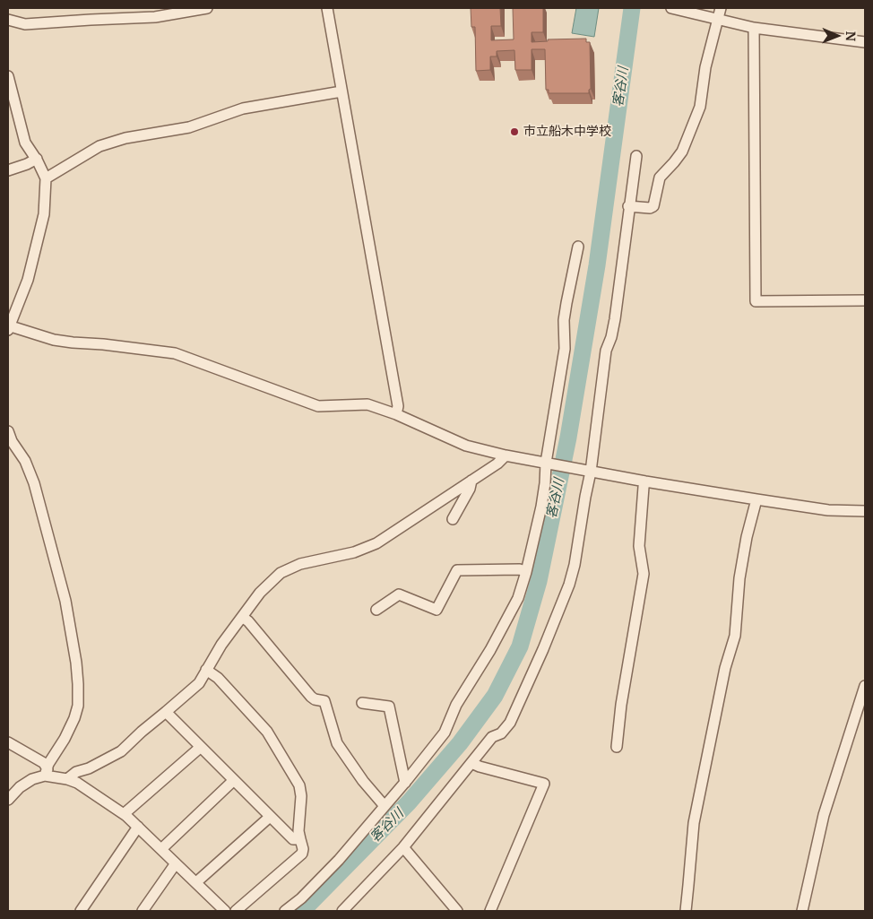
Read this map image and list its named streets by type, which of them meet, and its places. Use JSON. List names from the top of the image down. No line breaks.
{"water":["客谷川"],"places":["市立船木中学校"],"north":"right"}
